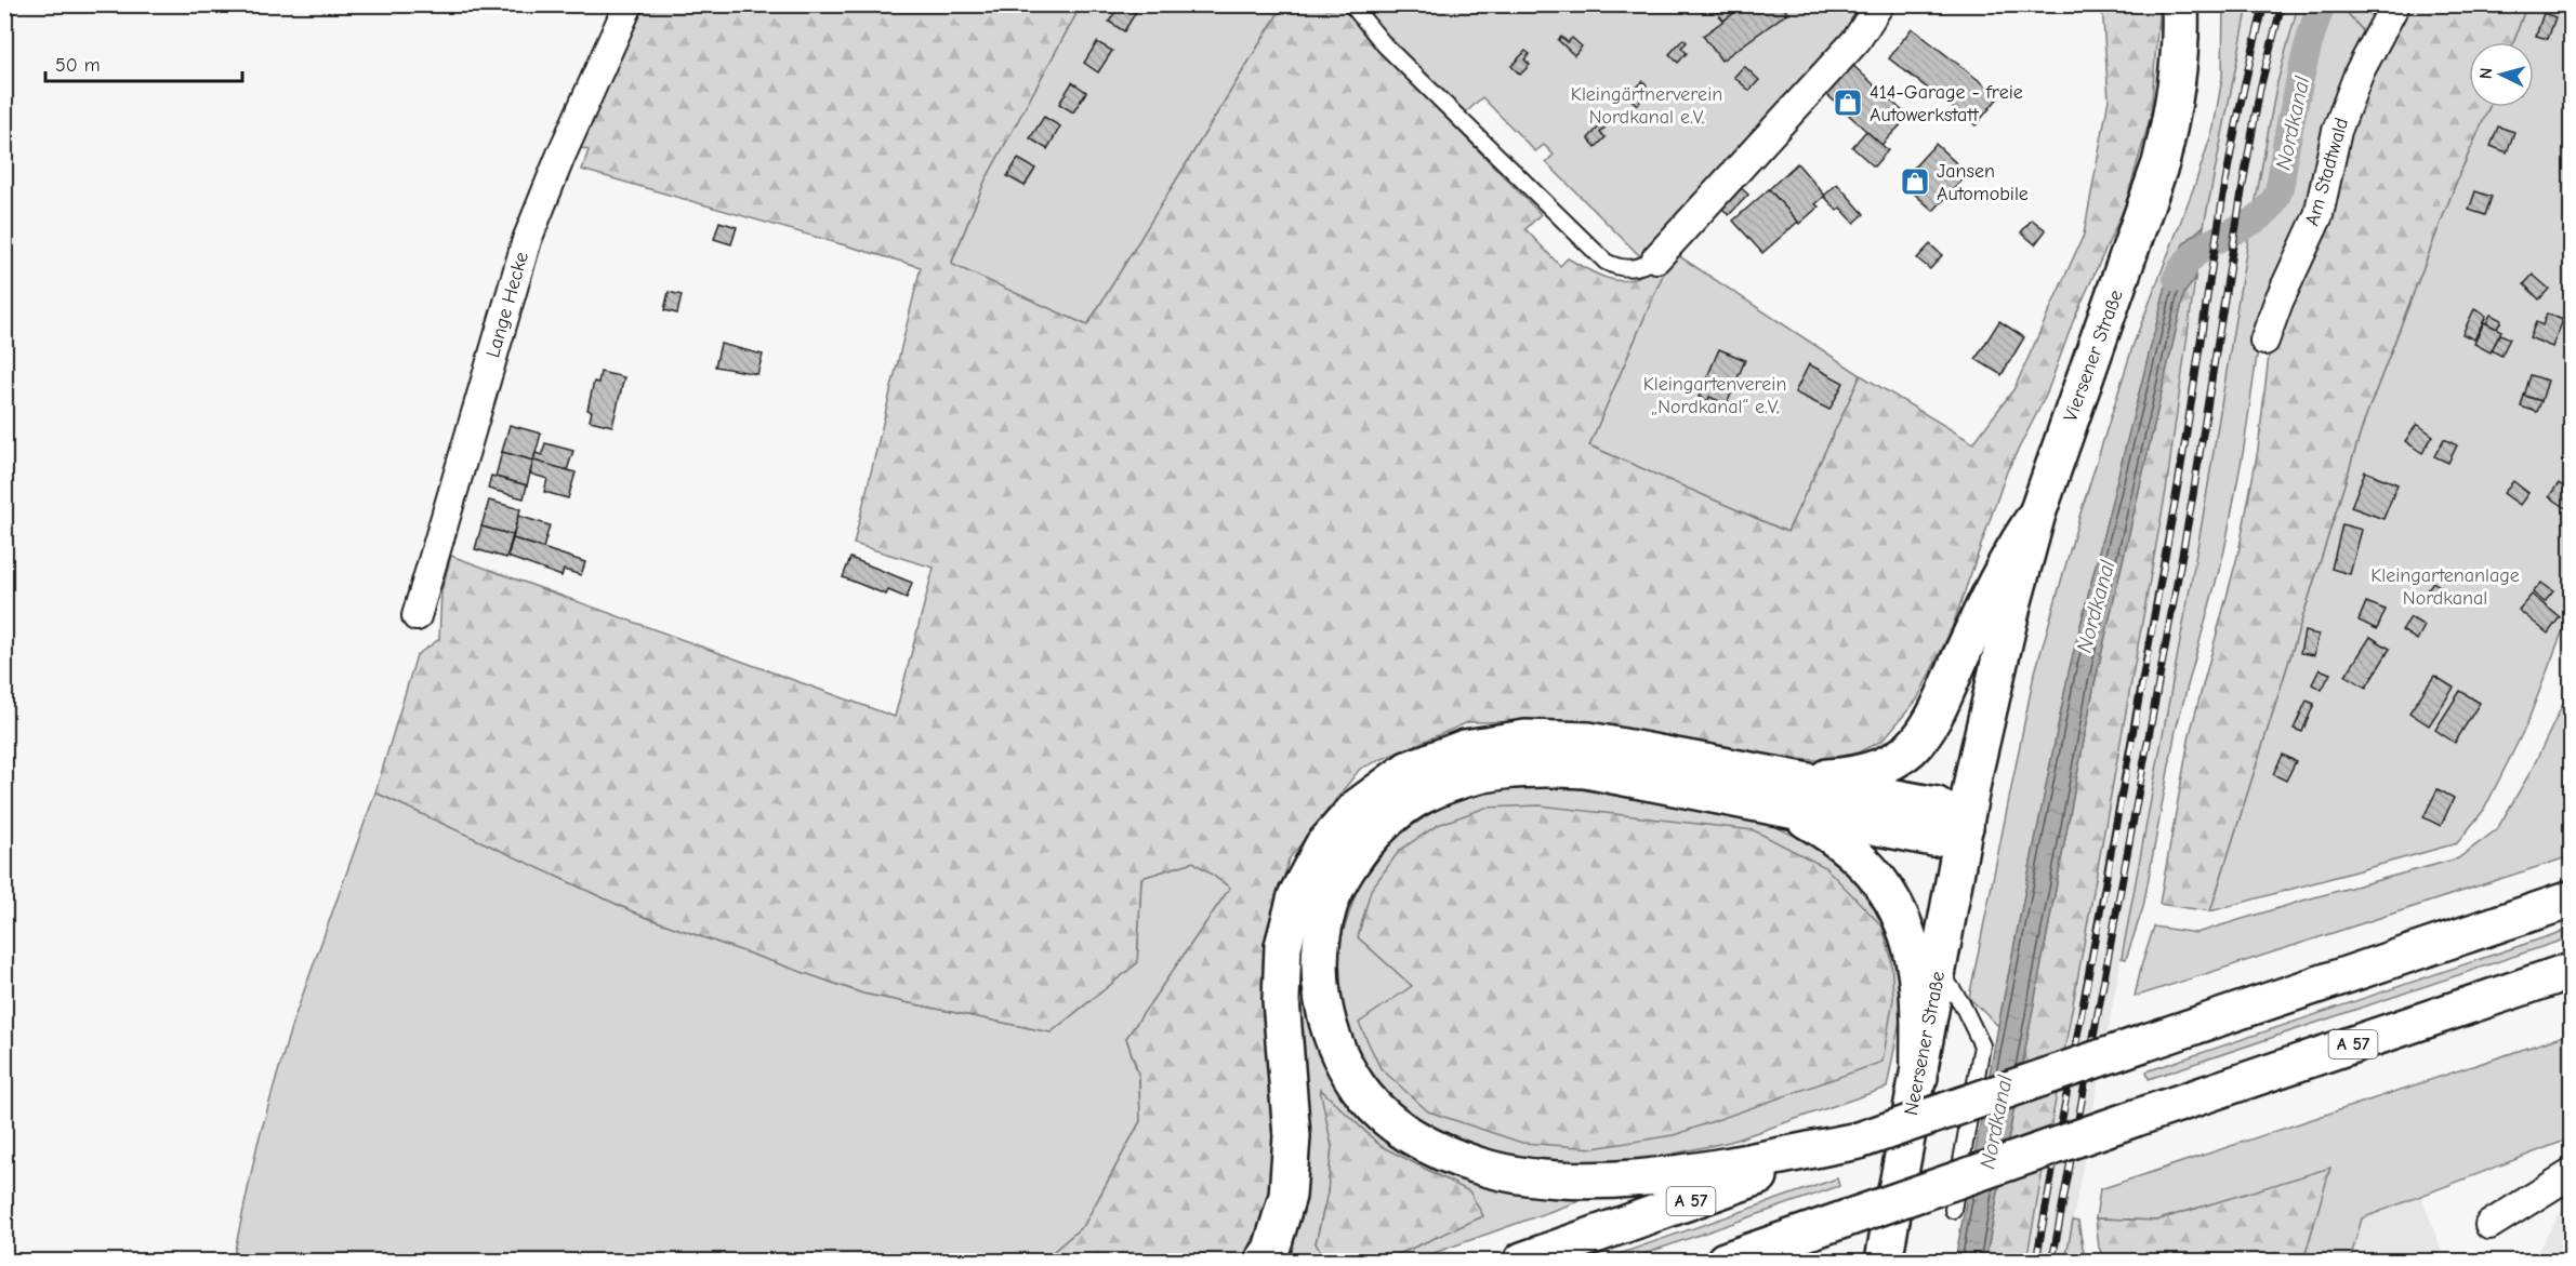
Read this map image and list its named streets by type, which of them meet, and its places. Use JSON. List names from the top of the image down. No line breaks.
{"streets":{"main road":["Viersener Straße","Neersener Straße","A 57"],"street":["Am Stadtwald","Lange Hecke"]},"crossings":[["Viersener Straße","Neersener Straße"]],"water":["Nordkanal"],"parks":["Kleingärtnerverein Nordkanal e.V.","Kleingartenverein „Nordkanal“ e.V.","Kleingartenanlage Nordkanal"],"places":{"shop":["414-Garage - freie Autowerkstatt","Jansen Automobile"]},"scale_bar":"50 m","north":"left"}
